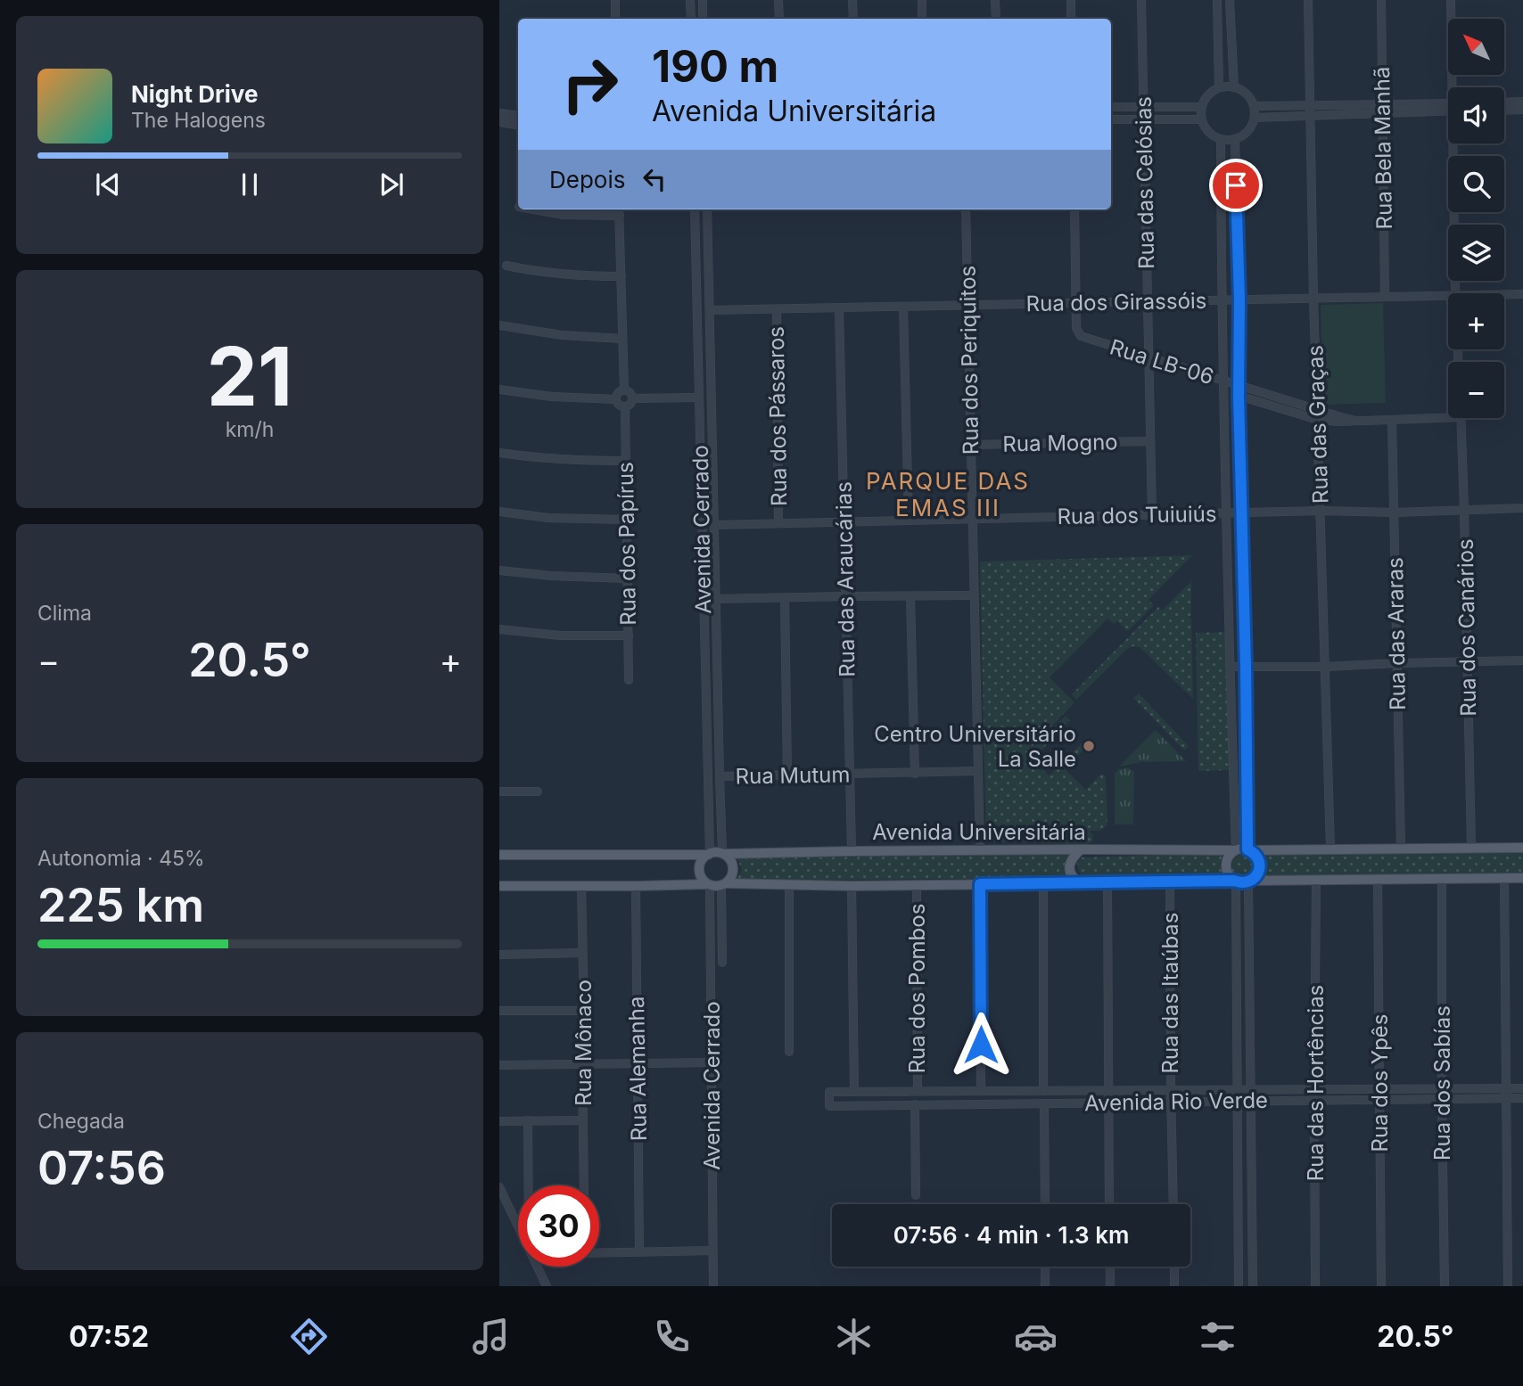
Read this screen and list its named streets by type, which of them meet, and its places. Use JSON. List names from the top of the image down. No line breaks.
{"streets":{"main road":["Avenida Universitária"],"street":["Rua Bela Manhã","Rua das Celósias","Rua dos Girassóis","Rua dos Periquitos","Rua LB-06","Rua dos Pássaros","Rua das Graças","Rua Mogno","Rua dos Tuiuiús","Avenida Cerrado","Rua dos Papírus","Rua das Araucárias","Rua dos Canários","Rua das Araras","Rua Mutum","Rua dos Pombos","Rua das Itaúbas","Rua Mônaco","Rua Alemanha","Rua das Hortências","Rua dos Ypês","Rua dos Sabías","Avenida Rio Verde"]},"crossings":[["Rua Bela Manhã","Rua dos Girassóis"],["Rua das Celósias","Rua dos Girassóis"],["Rua das Celósias","Rua LB-06"],["Rua das Celósias","Rua Mogno"],["Rua das Celósias","Rua dos Tuiuiús"],["Rua dos Girassóis","Rua dos Periquitos"],["Rua dos Girassóis","Rua LB-06"],["Rua dos Girassóis","Rua dos Pássaros"],["Rua dos Girassóis","Rua das Graças"],["Rua dos Girassóis","Avenida Cerrado"],["Rua dos Girassóis","Rua das Araucárias"],["Rua dos Periquitos","Rua Mogno"],["Rua dos Periquitos","Rua dos Tuiuiús"],["Rua dos Periquitos","Rua Mutum"],["Rua dos Periquitos","Avenida Universitária"],["Rua LB-06","Rua das Graças"],["Rua LB-06","Rua das Araras"],["Rua dos Pássaros","Rua dos Tuiuiús"],["Rua das Graças","Rua dos Tuiuiús"],["Rua dos Tuiuiús","Avenida Cerrado"],["Rua dos Tuiuiús","Rua das Araucárias"],["Rua dos Tuiuiús","Rua dos Canários"],["Rua dos Tuiuiús","Rua das Araras"],["Avenida Cerrado","Rua Mutum"],["Avenida Cerrado","Avenida Universitária"],["Rua das Araucárias","Rua Mutum"],["Rua das Araucárias","Avenida Universitária"],["Rua dos Pombos","Avenida Rio Verde"],["Rua das Itaúbas","Avenida Rio Verde"],["Rua das Hortências","Avenida Rio Verde"],["Rua dos Ypês","Avenida Rio Verde"],["Rua dos Sabías","Avenida Rio Verde"]],"districts":["PARQUE DAS EMAS III"],"places":["Centro Universitário La Salle"],"north":"top left","page":{"map_buttons":["+","−"],"turn":["190 m","Avenida Universitária"],"song":["Night Drive","The Halogens"],"then":"Depois","tile":[["21","km/h"],"Clima",["Autonomia · 45%","225 km"],["Chegada","07:56"]],"heat":["−","20.5°","+"],"limit":"30","trip":"07:56 · 4 min · 1.3 km","tabs":["07:52","20.5°"]}}
